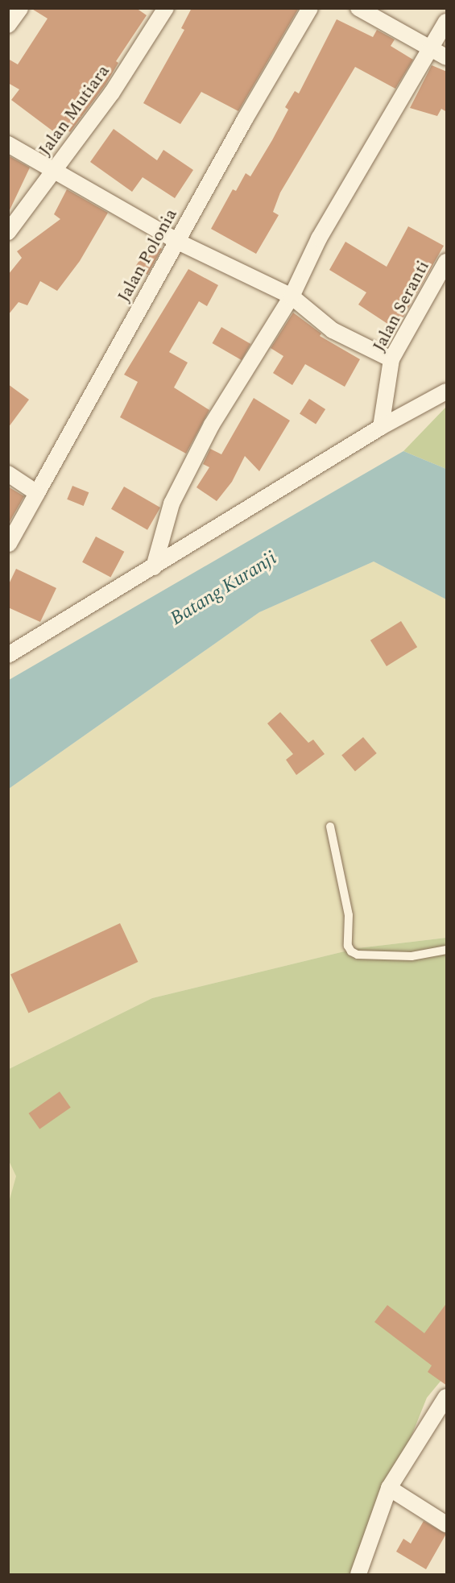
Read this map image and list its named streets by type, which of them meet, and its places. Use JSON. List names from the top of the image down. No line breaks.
{"streets":{"street":["Jalan Mutiara","Jalan Polonia","Jalan Seranti"]},"water":["Batang Kuranji"]}
